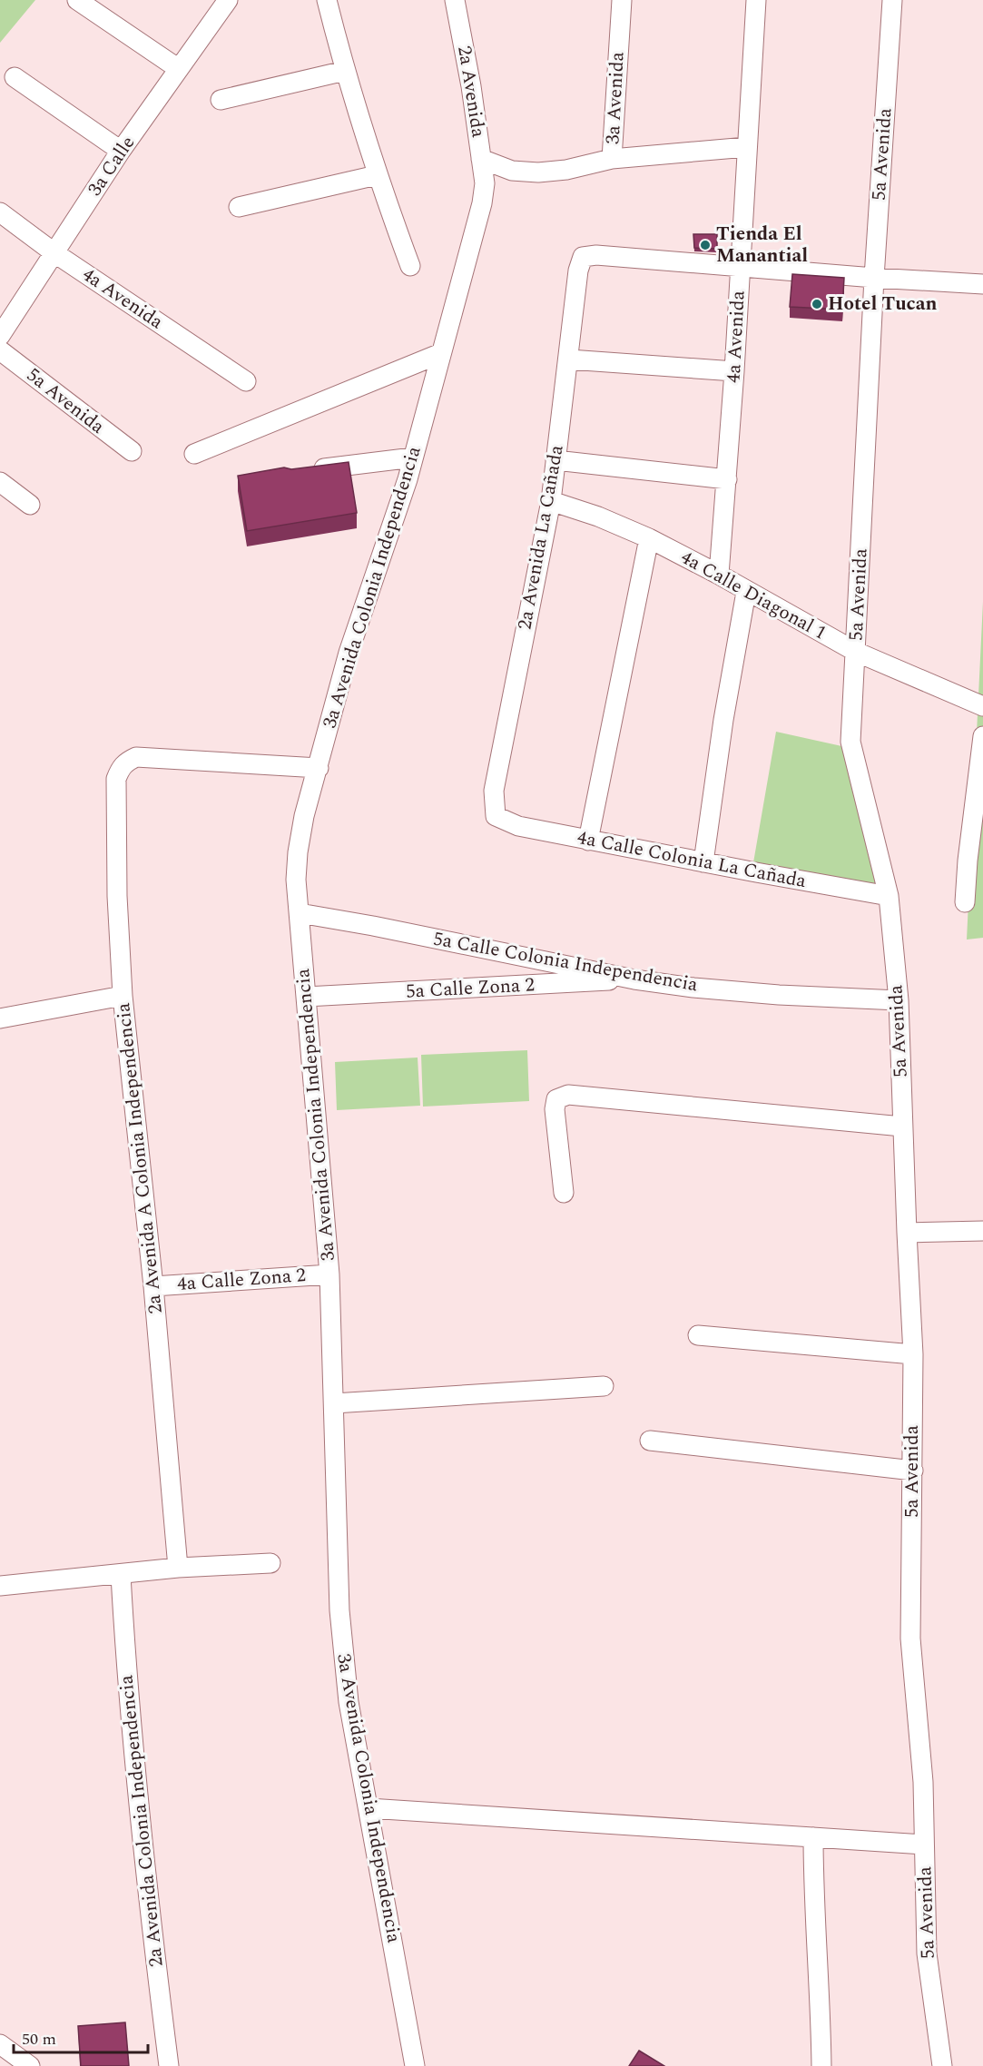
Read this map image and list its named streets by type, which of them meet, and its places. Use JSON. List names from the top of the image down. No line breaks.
{"streets":{"street":["2a Avenida","3a Avenida","5a Avenida","3a Calle","4a Avenida","2a Avenida La Cañada","3a Avenida Colonia Independencia","4a Calle Diagonal 1","4a Calle Colonia La Cañada","5a Calle Colonia Independencia","5a Calle Zona 2","2a Avenida A Colonia Independencia","4a Calle Zona 2","2a Avenida Colonia Independencia"]},"crossings":[["2a Avenida","3a Avenida"],["2a Avenida","3a Avenida Colonia Independencia"],["5a Avenida","4a Calle Diagonal 1"],["5a Avenida","4a Calle Colonia La Cañada"],["5a Avenida","5a Calle Colonia Independencia"],["3a Calle","4a Avenida"],["4a Avenida","2a Avenida La Cañada"],["4a Avenida","4a Calle Diagonal 1"],["2a Avenida La Cañada","4a Calle Diagonal 1"],["2a Avenida La Cañada","4a Calle Colonia La Cañada"],["3a Avenida Colonia Independencia","5a Calle Colonia Independencia"],["3a Avenida Colonia Independencia","5a Calle Zona 2"],["3a Avenida Colonia Independencia","2a Avenida A Colonia Independencia"],["3a Avenida Colonia Independencia","4a Calle Zona 2"],["5a Calle Colonia Independencia","5a Calle Zona 2"],["2a Avenida A Colonia Independencia","4a Calle Zona 2"]],"places":["Tienda El Manantial","Hotel Tucan"],"scale_bar":"50 m"}
